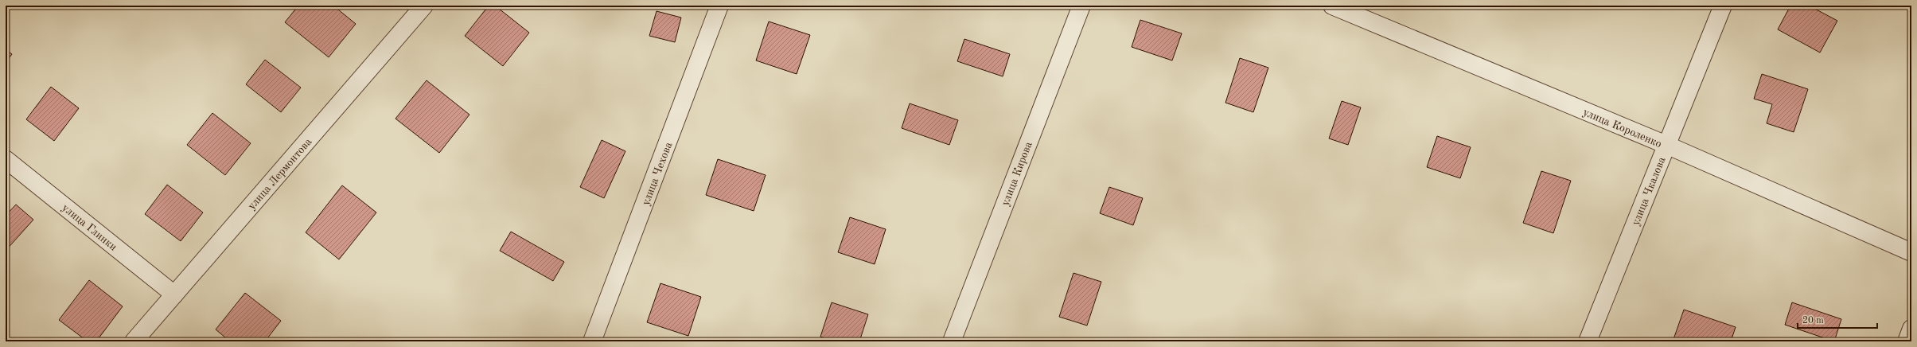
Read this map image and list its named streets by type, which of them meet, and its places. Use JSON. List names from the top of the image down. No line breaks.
{"streets":{"street":["улица Короленко","улица Лермонтова","улица Чехова","улица Кирова","улица Чкалова","улица Глинки"]},"crossings":[["улица Короленко","улица Чкалова"],["улица Лермонтова","улица Глинки"]],"scale_bar":"20 m"}
